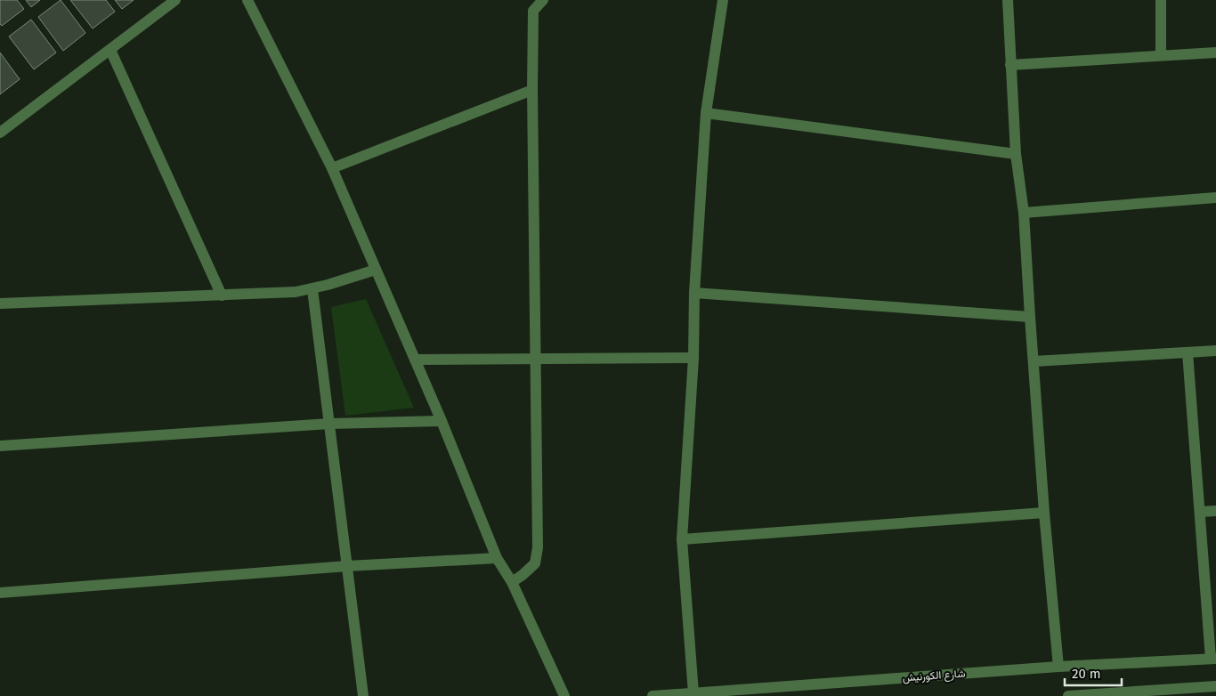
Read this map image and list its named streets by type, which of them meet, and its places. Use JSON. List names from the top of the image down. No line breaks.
{"streets":{"street":["شارع الكورنيش"]},"scale_bar":"20 m"}
